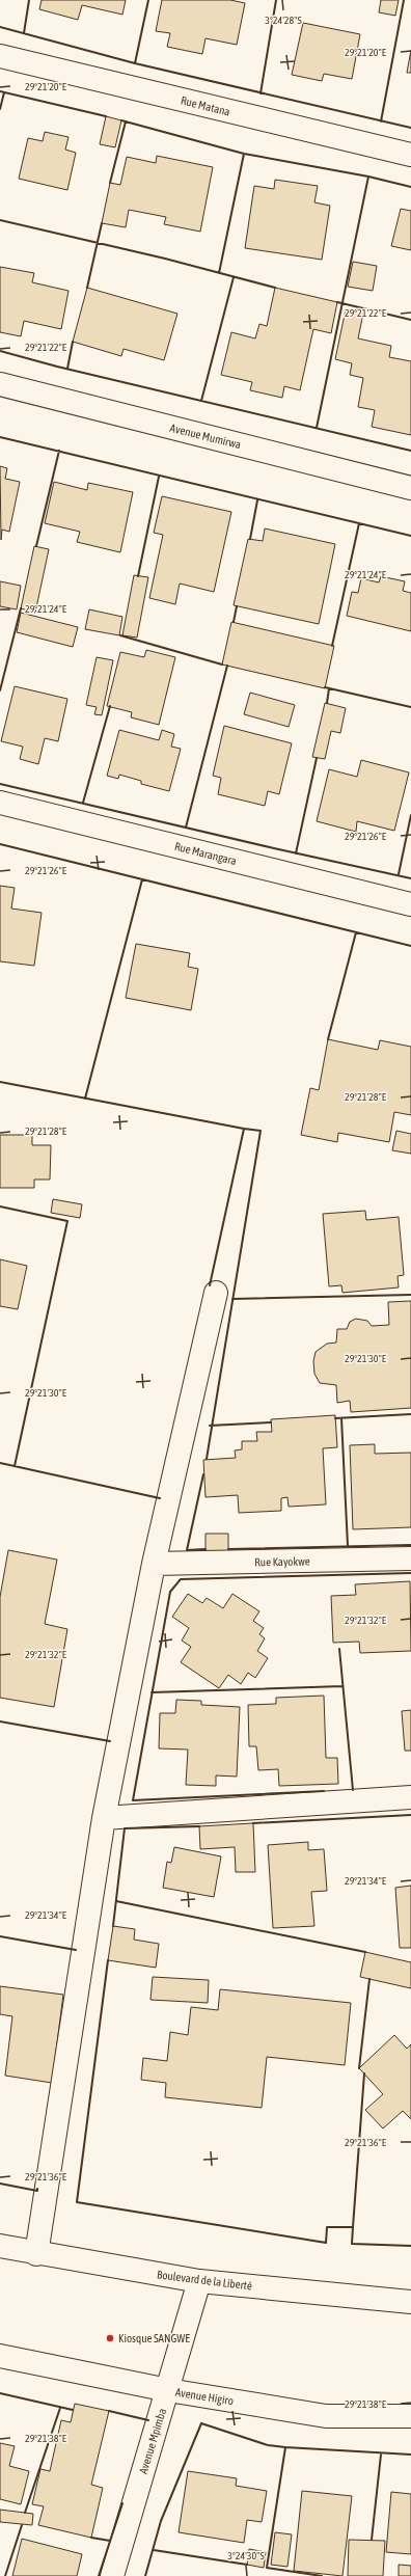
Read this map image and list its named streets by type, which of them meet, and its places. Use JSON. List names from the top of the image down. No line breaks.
{"streets":{"main road":["Rue Matana","Avenue Mumirwa","Rue Marangara","Rue Kayokwe","Boulevard de la Liberté","Avenue Higiro","Avenue Mpimba"]},"crossings":[["Boulevard de la Liberté","Avenue Mpimba"],["Avenue Higiro","Avenue Mpimba"]],"places":["Kiosque SANGWE"],"coordinates":["3°24'28\"S","29°21'20\"E","29°21'22\"E","29°21'24\"E","29°21'26\"E","29°21'28\"E","29°21'30\"E","29°21'32\"E","29°21'34\"E","29°21'36\"E","29°21'38\"E","3°24'30\"S"]}
